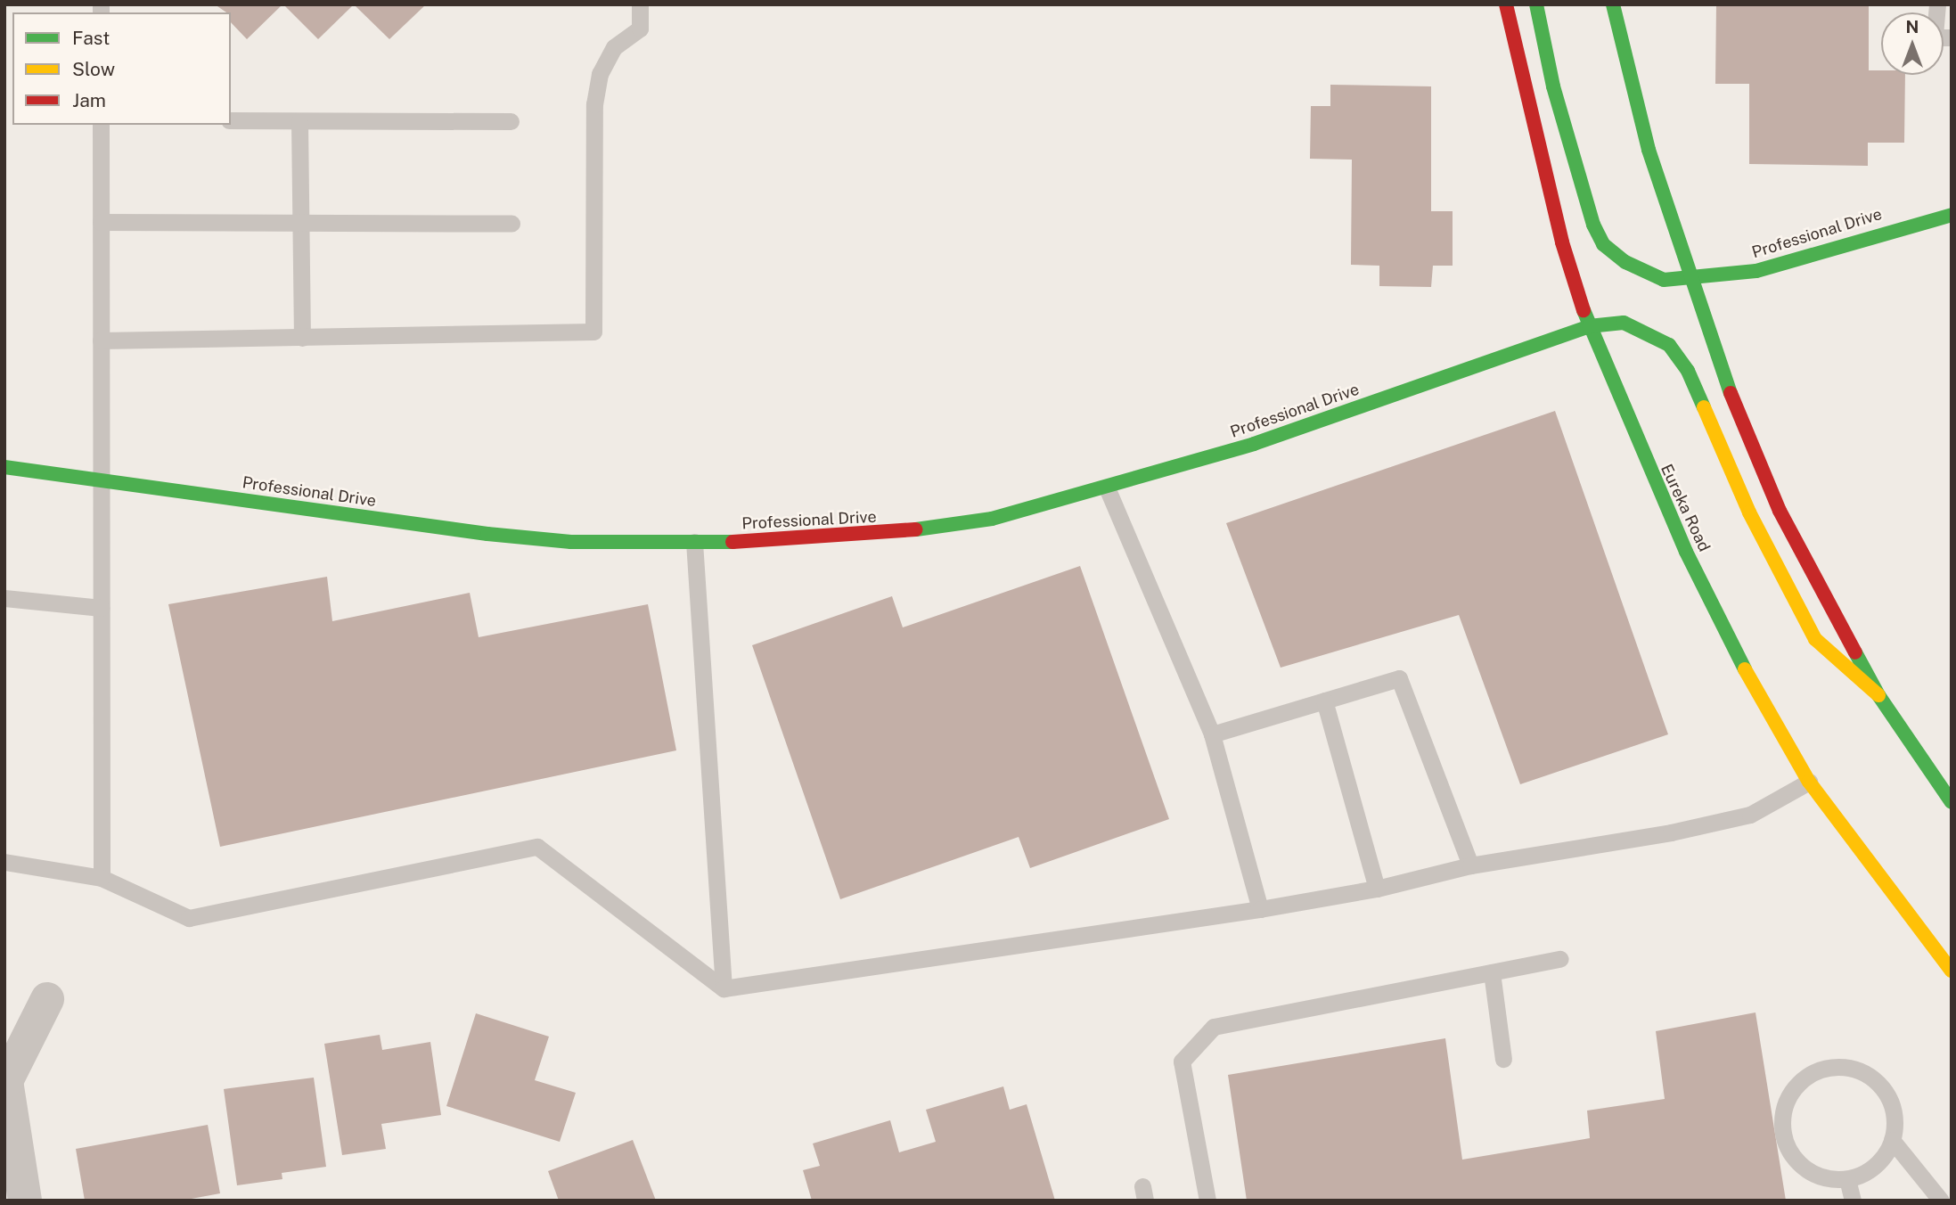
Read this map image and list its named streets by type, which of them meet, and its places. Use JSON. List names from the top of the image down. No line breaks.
{"streets":{"main road":["Professional Drive","Eureka Road"]},"crossings":[["Professional Drive","Eureka Road"]],"legend":["Fast","Slow","Jam"],"north":"top"}
